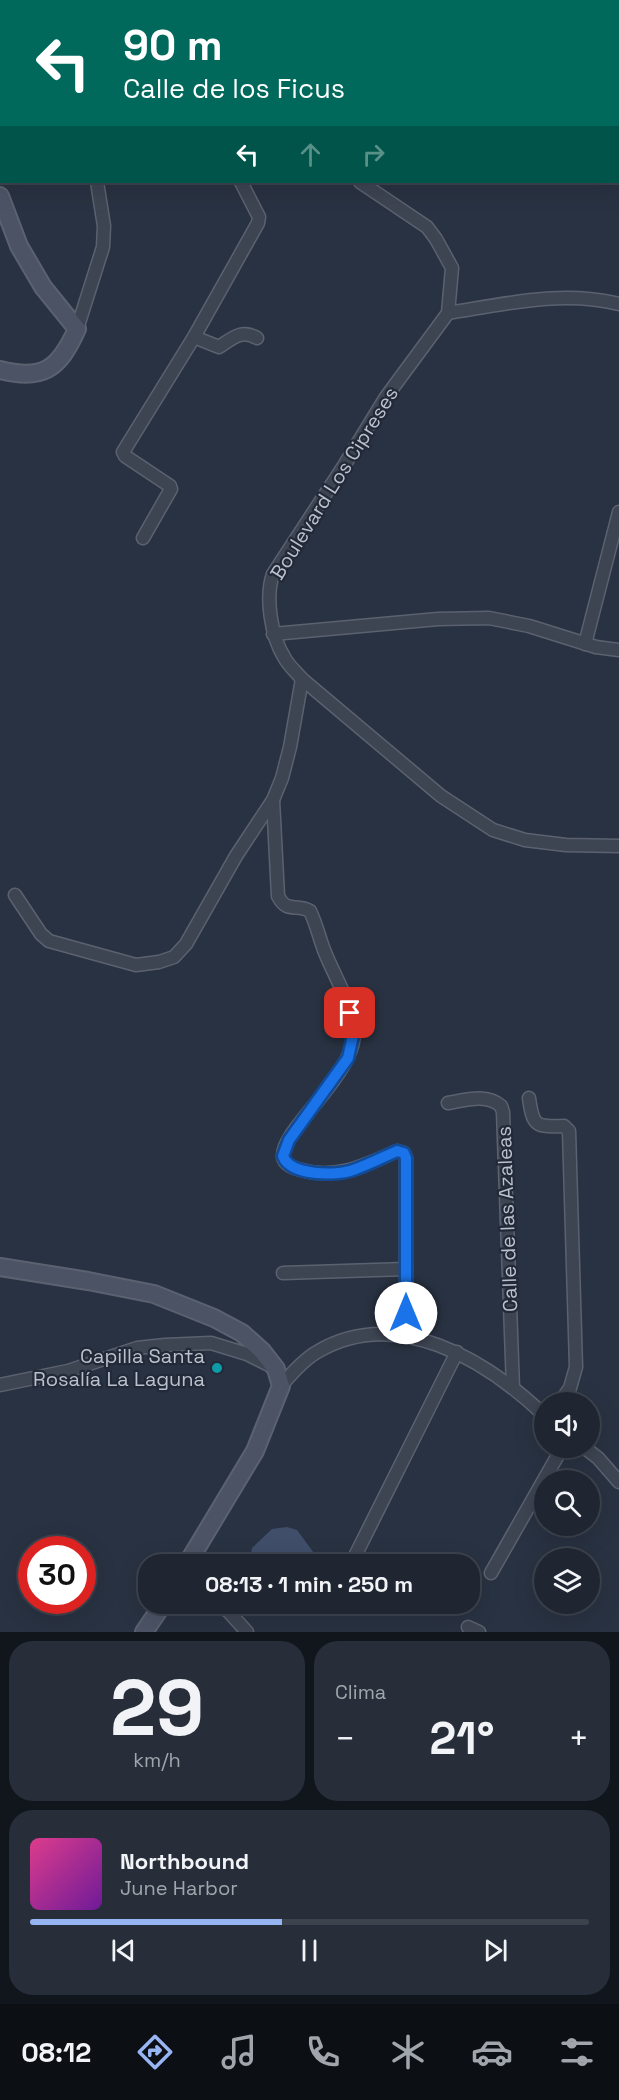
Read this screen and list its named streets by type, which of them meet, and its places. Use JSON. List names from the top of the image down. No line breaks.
{"streets":{"street":["Boulevard Los Cipreses","Calle de las Azaleas"]},"places":["Capilla Santa Rosalía La Laguna"],"page":{"turn":["90 m","Calle de los Ficus"],"limit":"30","trip":"08:13 · 1 min · 250 m","tile":[["29","km/h"],"Clima"],"heat":["−","21°","+"],"song":["Northbound","June Harbor"],"tabs":"08:12"}}
